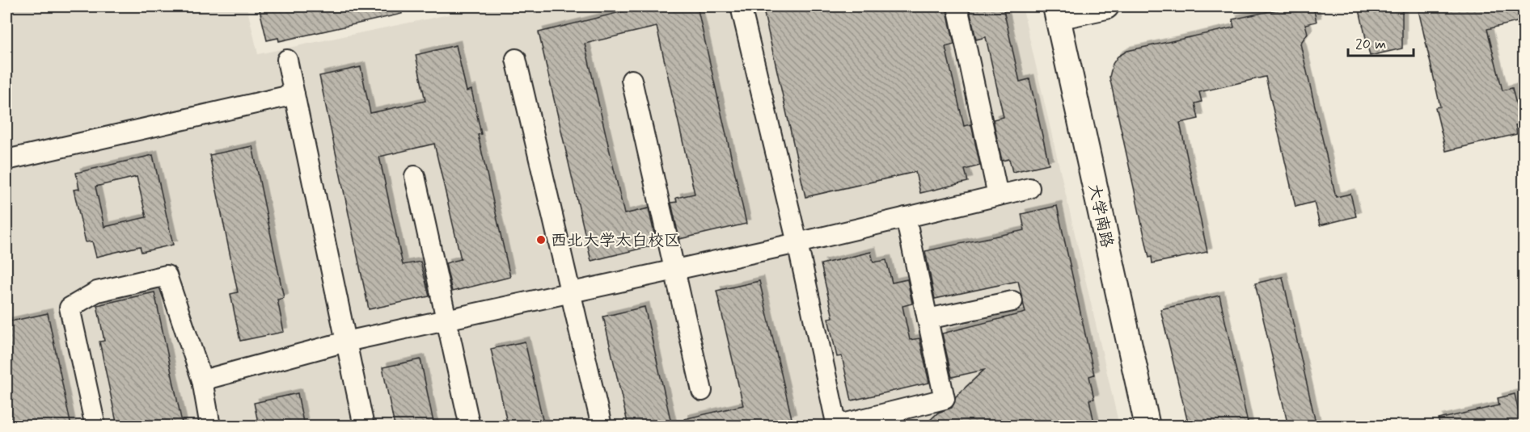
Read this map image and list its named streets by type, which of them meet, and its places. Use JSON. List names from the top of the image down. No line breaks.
{"streets":{"street":["大学南路"]},"places":["西北大学太白校区"],"scale_bar":"20 m"}
